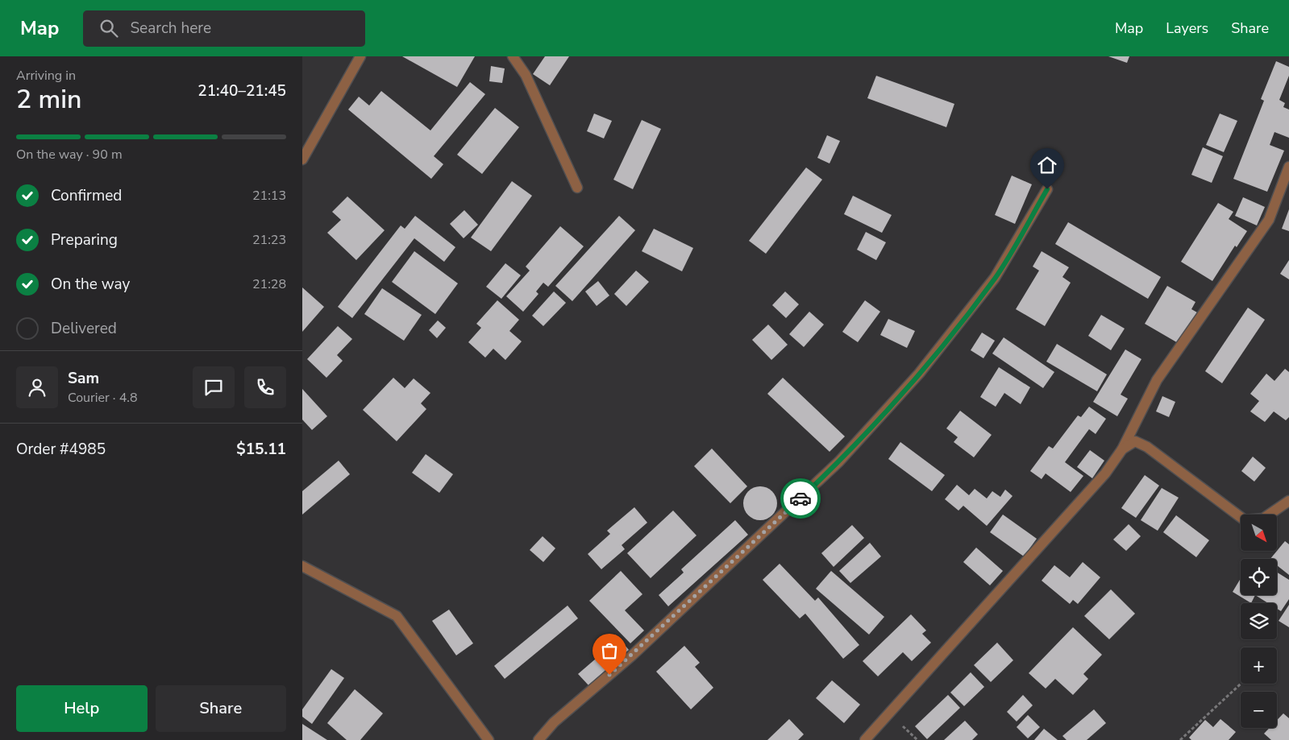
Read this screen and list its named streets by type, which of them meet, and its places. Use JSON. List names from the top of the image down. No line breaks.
{"north":"bottom right","page":{"header":"Map","search":"Search here","nav":["Map","Layers","Share"],"heading":["2 min","Arriving in","21:40–21:45"],"panel":["Sam","Courier · 4.8","Order #4985","$15.11"],"bar":"On the way · 90 m","list":[["Confirmed","21:13"],["Preparing","21:23"],["On the way","21:28"],"Delivered"],"map_buttons":["+","−"],"buttons":["Help","Share"]}}
